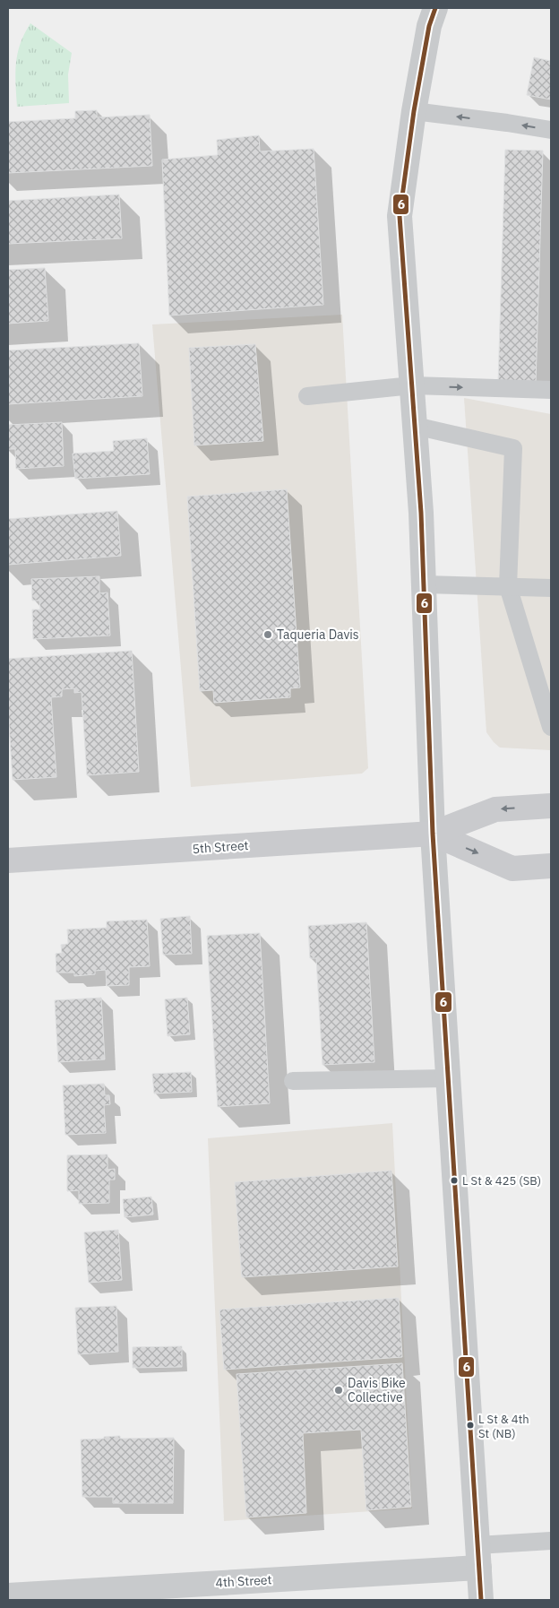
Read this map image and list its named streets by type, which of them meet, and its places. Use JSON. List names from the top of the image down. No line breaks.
{"streets":{"main road":["5th Street"],"street":["4th Street"]},"places":["Taqueria Davis","L St & 425 (SB)","Davis Bike Collective","L St & 4th St (NB)"],"lines":["transit line 6"]}
